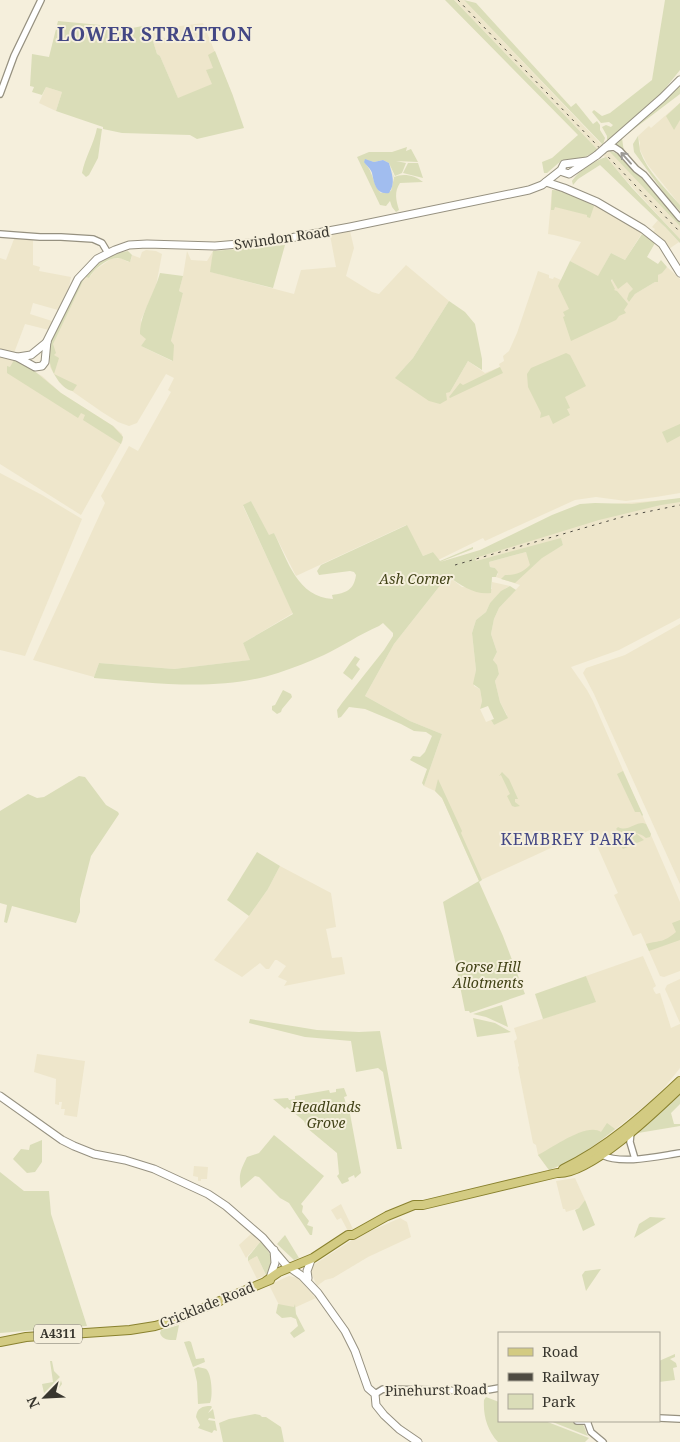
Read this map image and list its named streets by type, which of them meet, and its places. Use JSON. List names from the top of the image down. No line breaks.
{"streets":{"main road":["Swindon Road","Cricklade Road","A4311"],"street":["Pinehurst Road"]},"crossings":[["Cricklade Road","A4311"]],"districts":["LOWER STRATTON","KEMBREY PARK"],"parks":["Ash Corner","Gorse Hill Allotments","Headlands Grove"],"legend":["Road","Railway","Park"],"north":"bottom left"}
